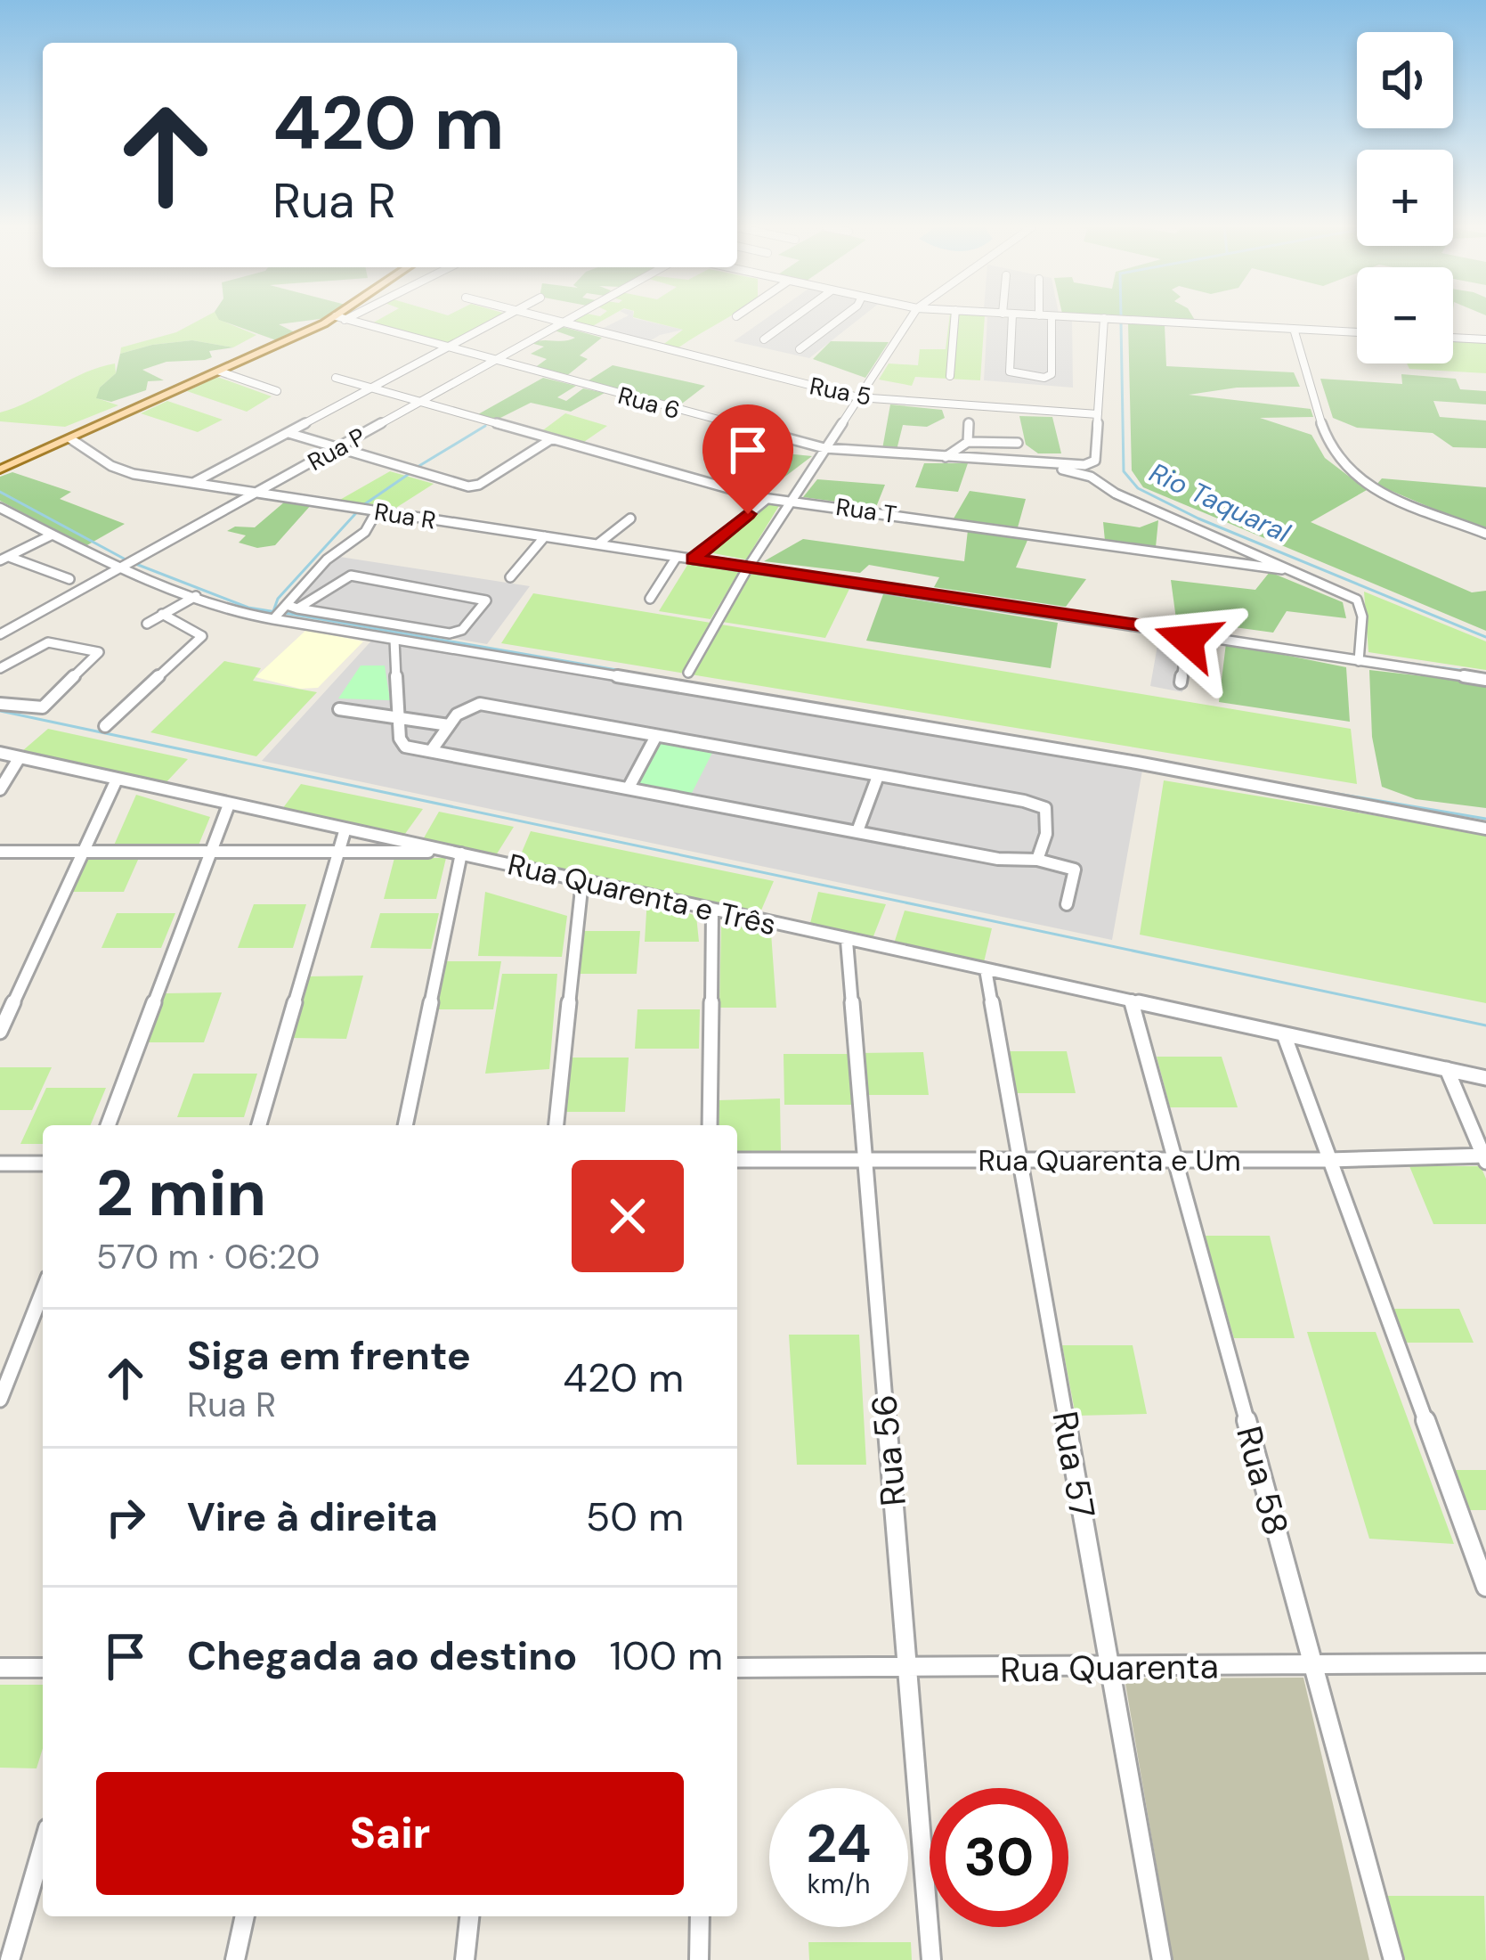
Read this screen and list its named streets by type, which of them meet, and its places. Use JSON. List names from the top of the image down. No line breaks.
{"streets":{"street":["Rua 5","Rua 6","Rua P","Rua T","Rua R","Rua Quarenta e Três","Rua Quarenta e Um","Rua 56","Rua 57","Rua 58","Rua Quarenta"]},"crossings":[["Rua 5","Rua 6"],["Rua 5","Rua P"],["Rua 6","Rua P"],["Rua P","Rua T"],["Rua P","Rua R"],["Rua Quarenta e Três","Rua 56"],["Rua Quarenta e Três","Rua 57"],["Rua Quarenta e Três","Rua 58"],["Rua Quarenta e Um","Rua 56"],["Rua Quarenta e Um","Rua 57"],["Rua Quarenta e Um","Rua 58"],["Rua 56","Rua Quarenta"],["Rua 57","Rua Quarenta"],["Rua 58","Rua Quarenta"]],"water":["Rio Taquaral"],"page":{"map_buttons":["+","−"],"turn":["420 m","Rua R"],"heading":["2 min","570 m · 06:20"],"list":[{"name":"Siga em frente","note":"Rua R","value":"420 m"},{"name":"Vire à direita","value":"50 m"},{"name":"Chegada ao destino","value":"100 m"}],"buttons":"Sair","speed":"24 km/h","limit":"30"}}
